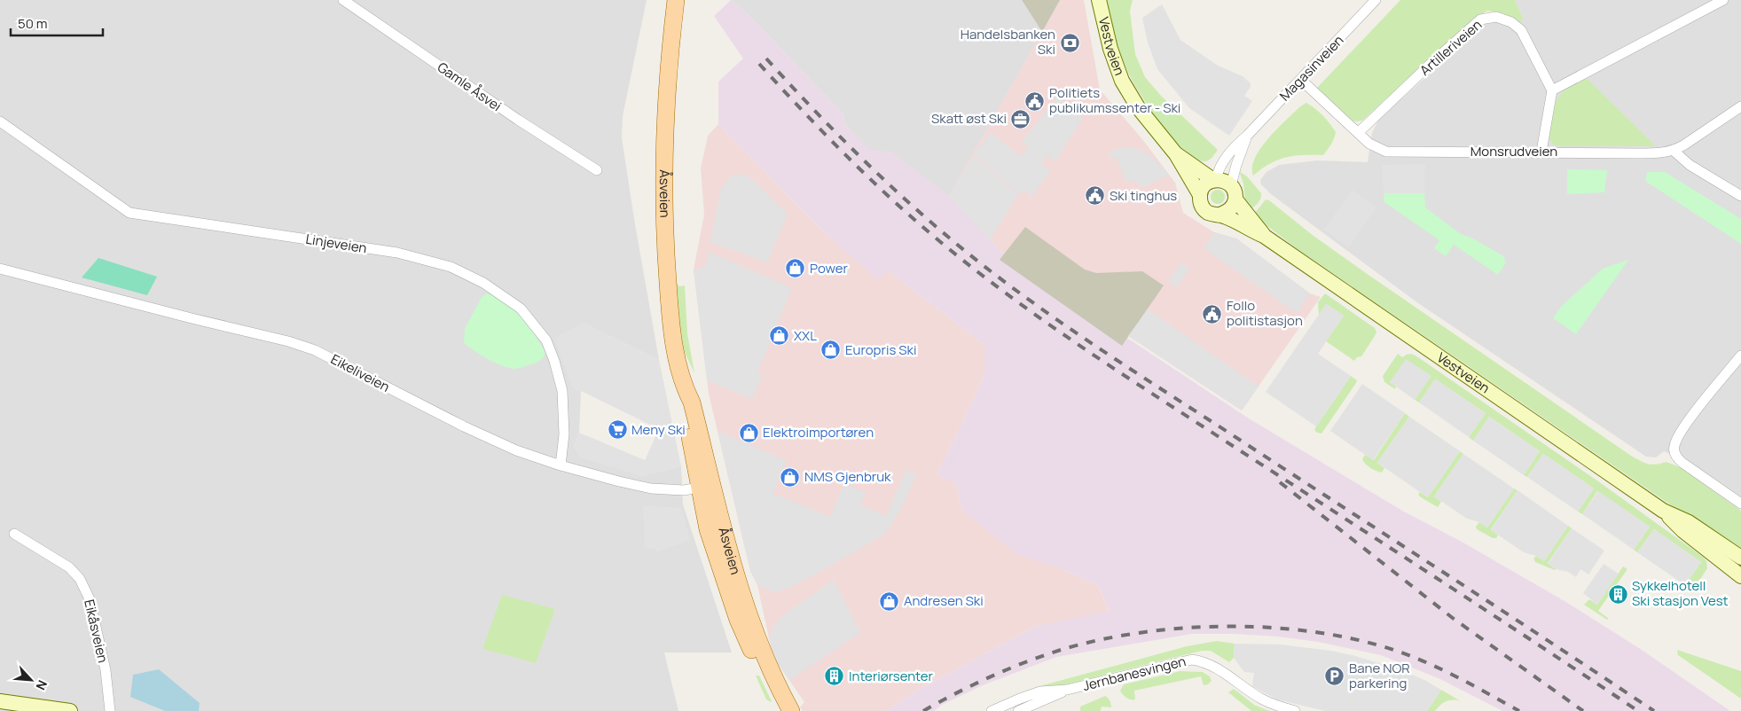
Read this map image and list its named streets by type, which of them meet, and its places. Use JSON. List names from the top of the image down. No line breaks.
{"streets":{"main road":["Åsveien"],"street":["Vestveien","Artilleriveien","Magasinveien","Gamle Åsvei","Monsrudveien","Linjeveien","Eikeliveien","Eikåsveien","Jernbanesvingen"]},"crossings":[["Vestveien","Magasinveien"],["Artilleriveien","Monsrudveien"],["Magasinveien","Monsrudveien"],["Åsveien","Eikeliveien"],["Linjeveien","Eikeliveien"]],"places":{"bank":["Handelsbanken Ski"],"public building":["Politiets publikumssenter - Ski","Ski tinghus","Follo politistasjon"],"office":["Skatt øst Ski"],"shop":["Power","XXL","Europris Ski","Elektroimportøren","NMS Gjenbruk","Andresen Ski"],"supermarket":["Meny Ski"],"building":["Sykkelhotell Ski stasjon Vest","Interiørsenter"],"parking":["Bane NOR parkering"]},"scale_bar":"50 m","north":"bottom right"}
